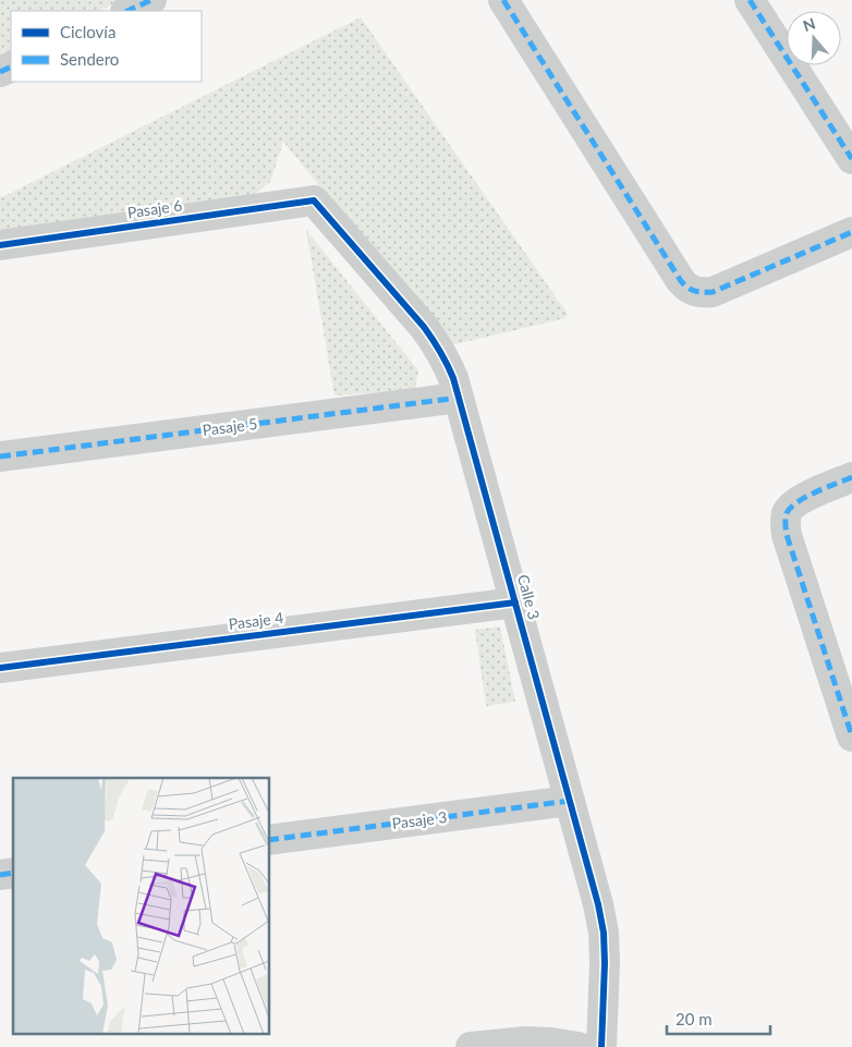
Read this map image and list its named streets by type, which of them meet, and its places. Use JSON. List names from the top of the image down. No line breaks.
{"streets":{"street":["Pasaje 6","Pasaje 5","Calle 3","Pasaje 4","Pasaje 3"]},"crossings":[["Pasaje 6","Calle 3"],["Pasaje 5","Calle 3"],["Calle 3","Pasaje 4"],["Calle 3","Pasaje 3"]],"legend":["Ciclovía","Sendero"],"scale_bar":"20 m","north":"top"}
